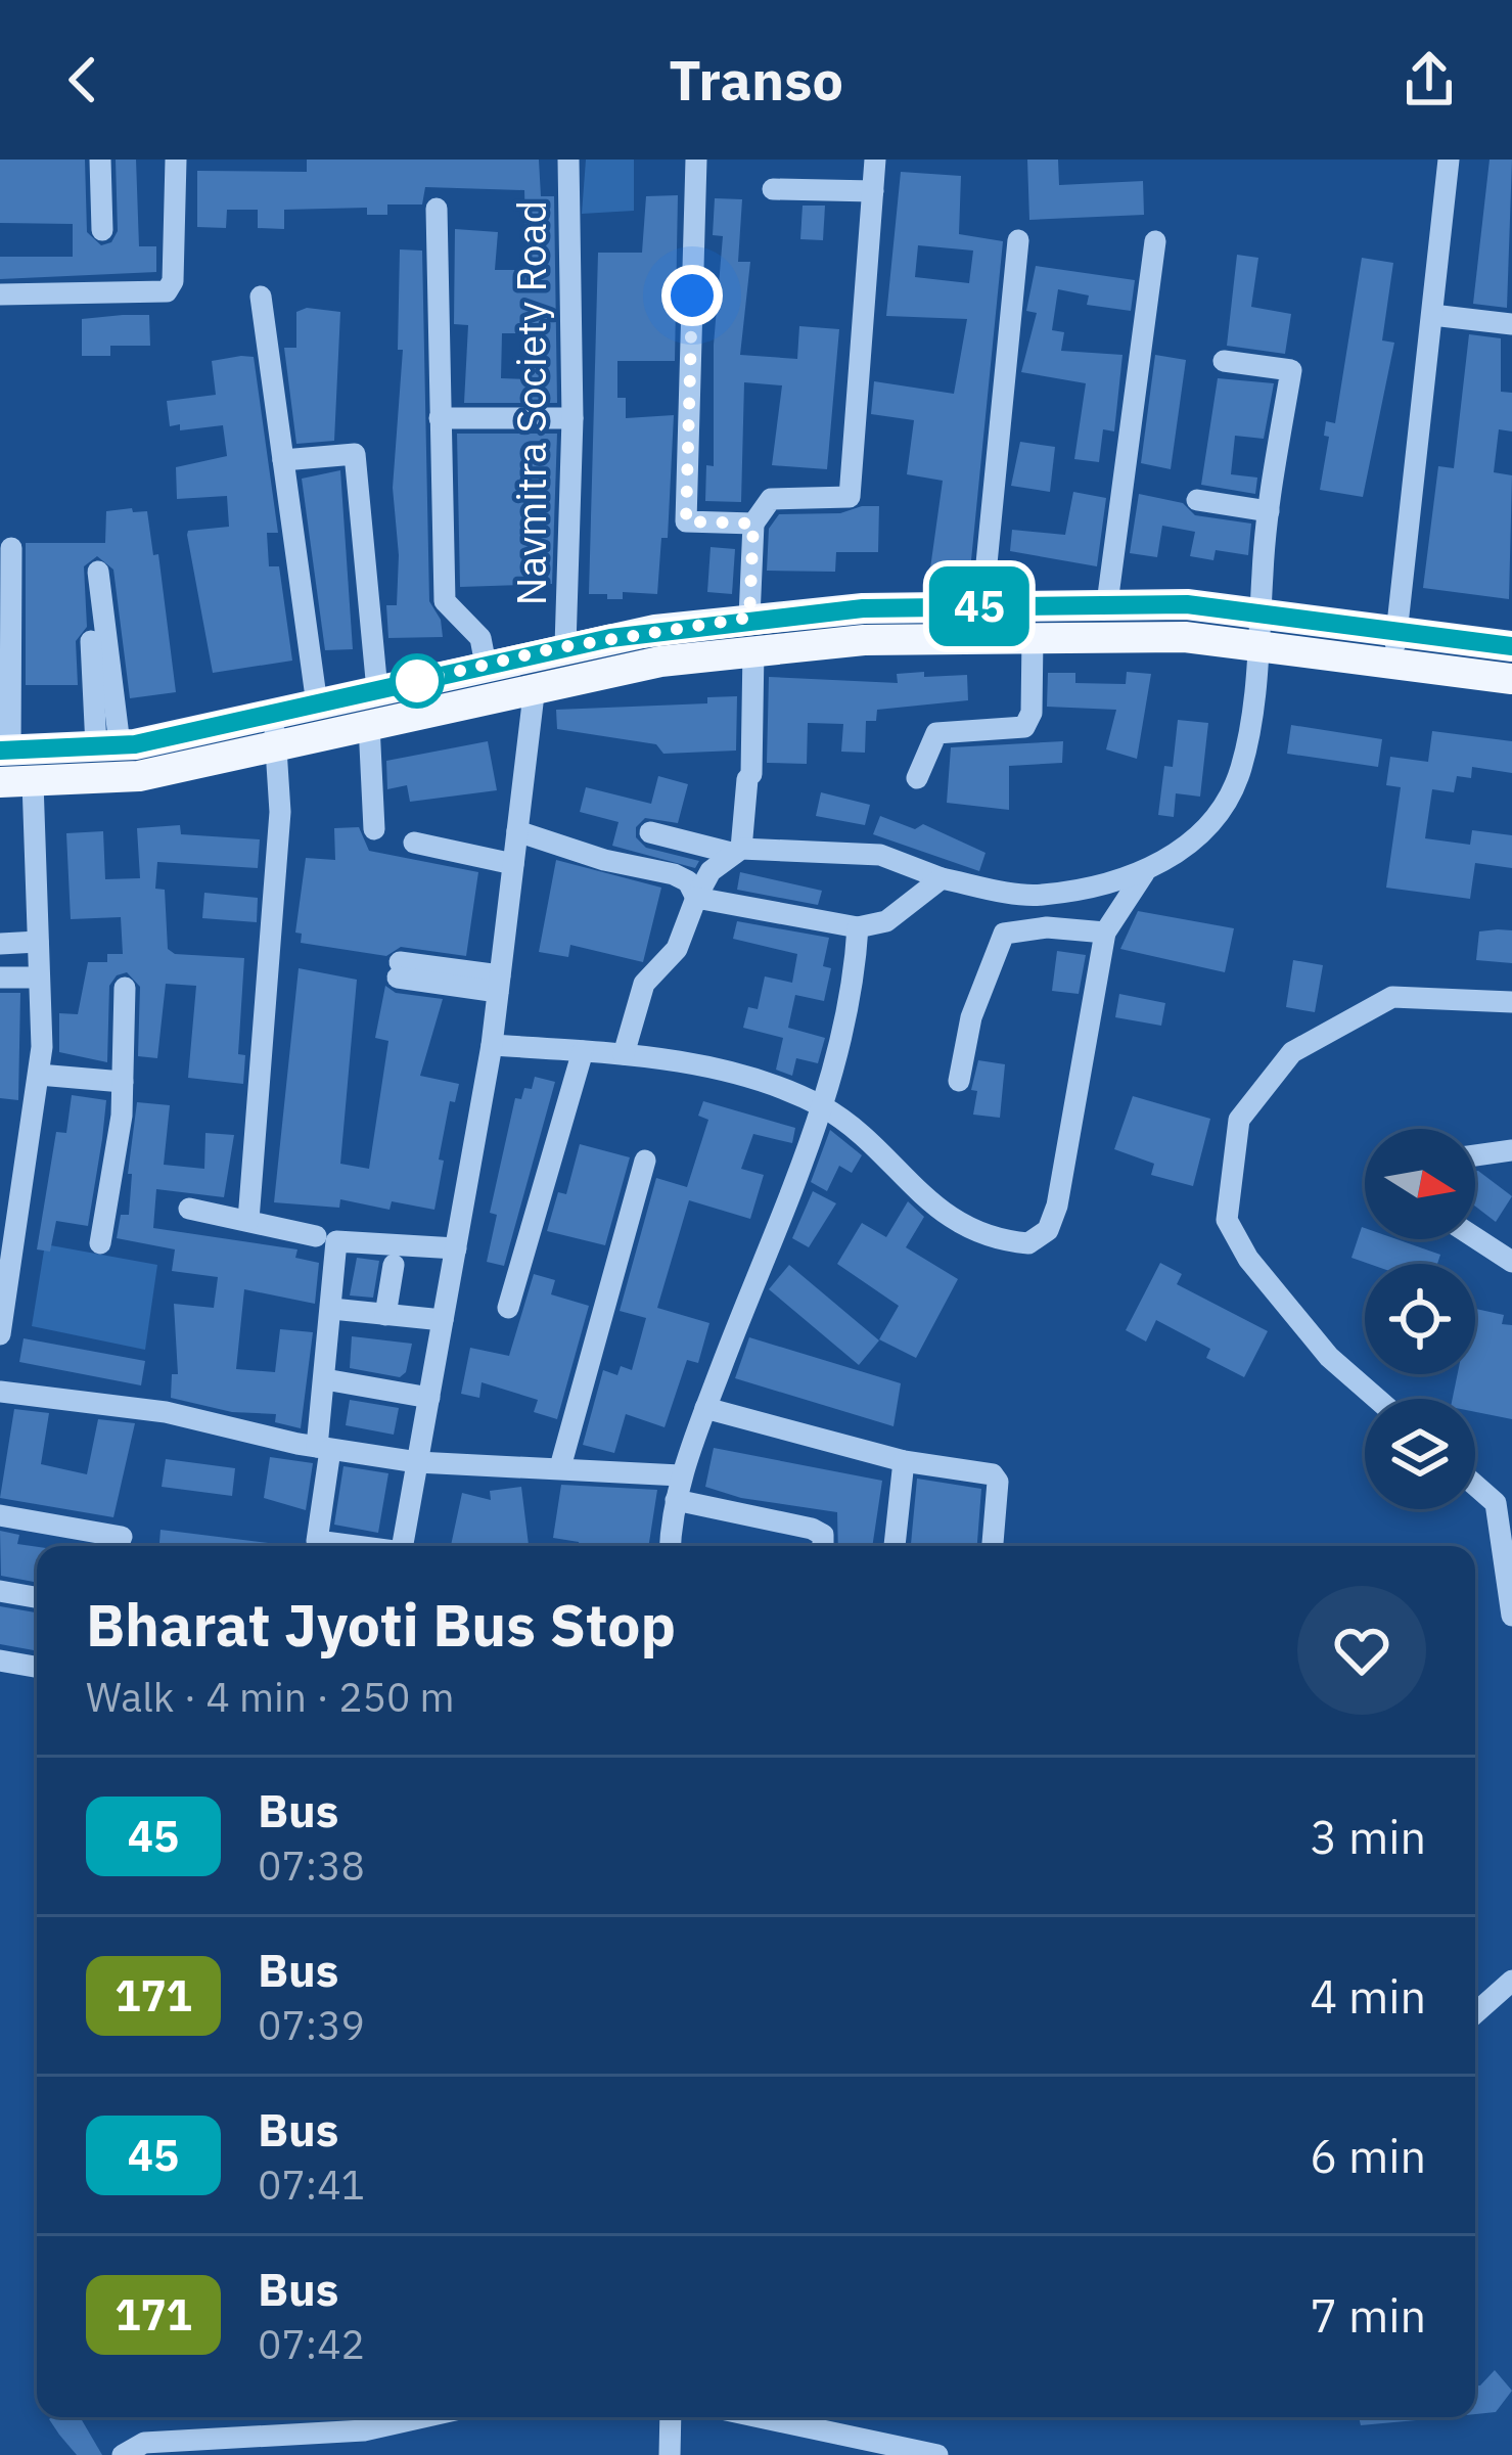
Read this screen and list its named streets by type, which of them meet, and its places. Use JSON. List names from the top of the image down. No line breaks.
{"streets":{"street":["Navmitra Society Road"]},"lines":["bus line 45"],"north":"right","page":{"header":"Transo","on_map":"45","heading":["Bharat Jyoti Bus Stop","Walk · 4 min · 250 m"],"list":[{"mark":"45","name":"Bus","note":"07:38","value":"3 min"},{"mark":"171","name":"Bus","note":"07:39","value":"4 min"},{"mark":"45","name":"Bus","note":"07:41","value":"6 min"},{"mark":"171","name":"Bus","note":"07:42","value":"7 min"}]}}
